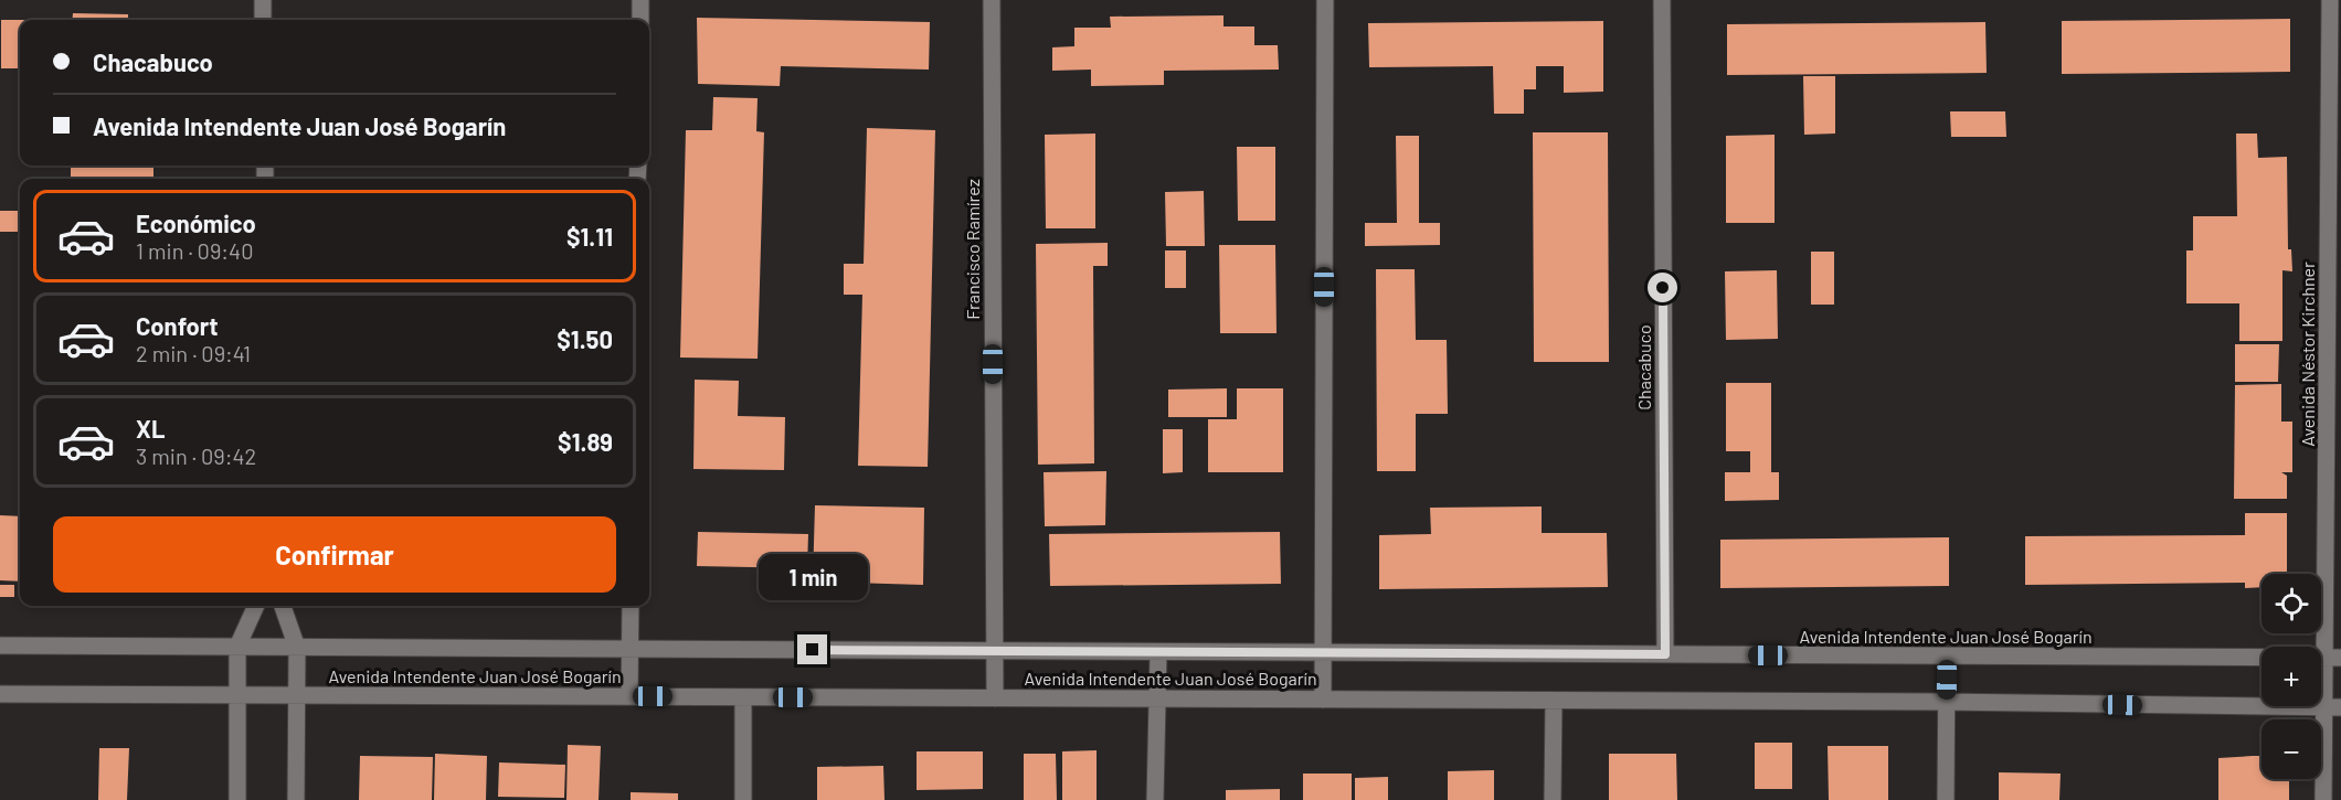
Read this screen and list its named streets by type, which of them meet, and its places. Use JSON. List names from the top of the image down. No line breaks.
{"streets":{"street":["Francisco Ramírez","Avenida Néstor Kirchner","Chacabuco","Avenida Intendente Juan José Bogarín"]},"crossings":[["Francisco Ramírez","Avenida Intendente Juan José Bogarín"],["Avenida Néstor Kirchner","Avenida Intendente Juan José Bogarín"],["Chacabuco","Avenida Intendente Juan José Bogarín"]],"page":{"banner":["Chacabuco","Avenida Intendente Juan José Bogarín"],"list":[{"name":"Económico","note":"1 min · 09:40","value":"$1.11"},{"name":"Confort","note":"2 min · 09:41","value":"$1.50"},{"name":"XL","note":"3 min · 09:42","value":"$1.89"}],"buttons":"Confirmar","bubble":"1 min","map_buttons":["+","−"]}}
